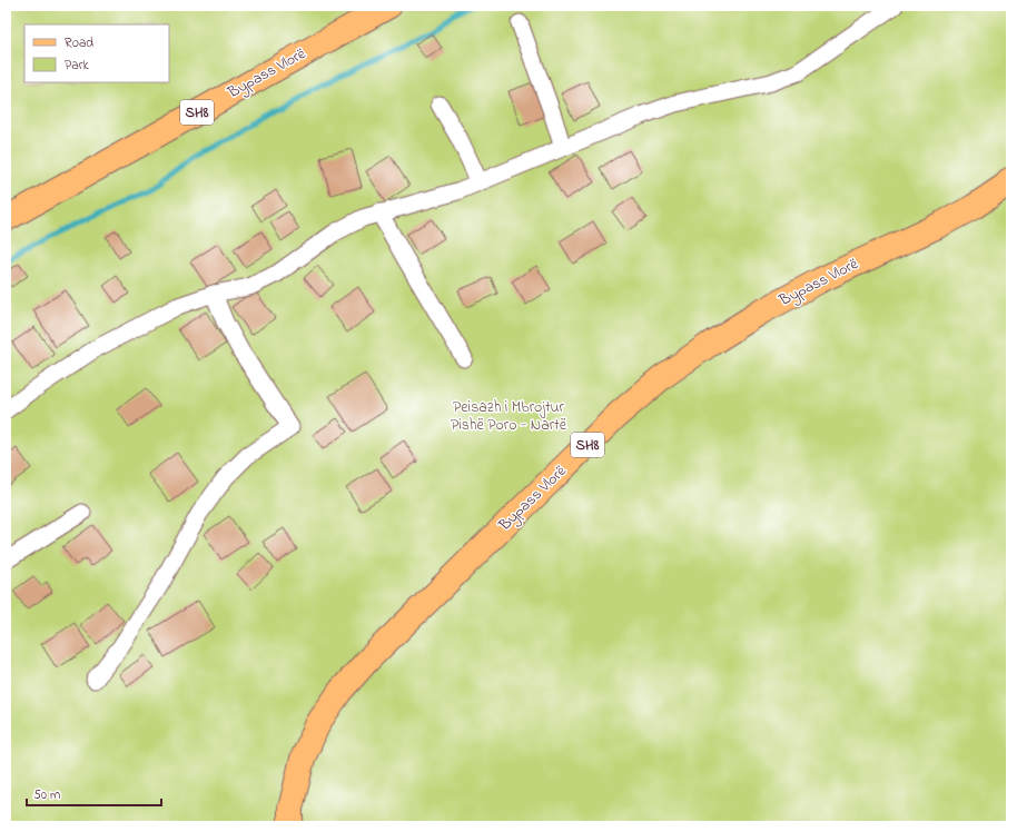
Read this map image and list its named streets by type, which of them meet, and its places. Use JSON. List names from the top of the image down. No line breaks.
{"streets":{"main road":["Bypass Vlorë","SH8"]},"parks":["Peisazh i Mbrojtur Pishë Poro - Nartë"],"legend":["Road","Park"],"scale_bar":"50 m"}
